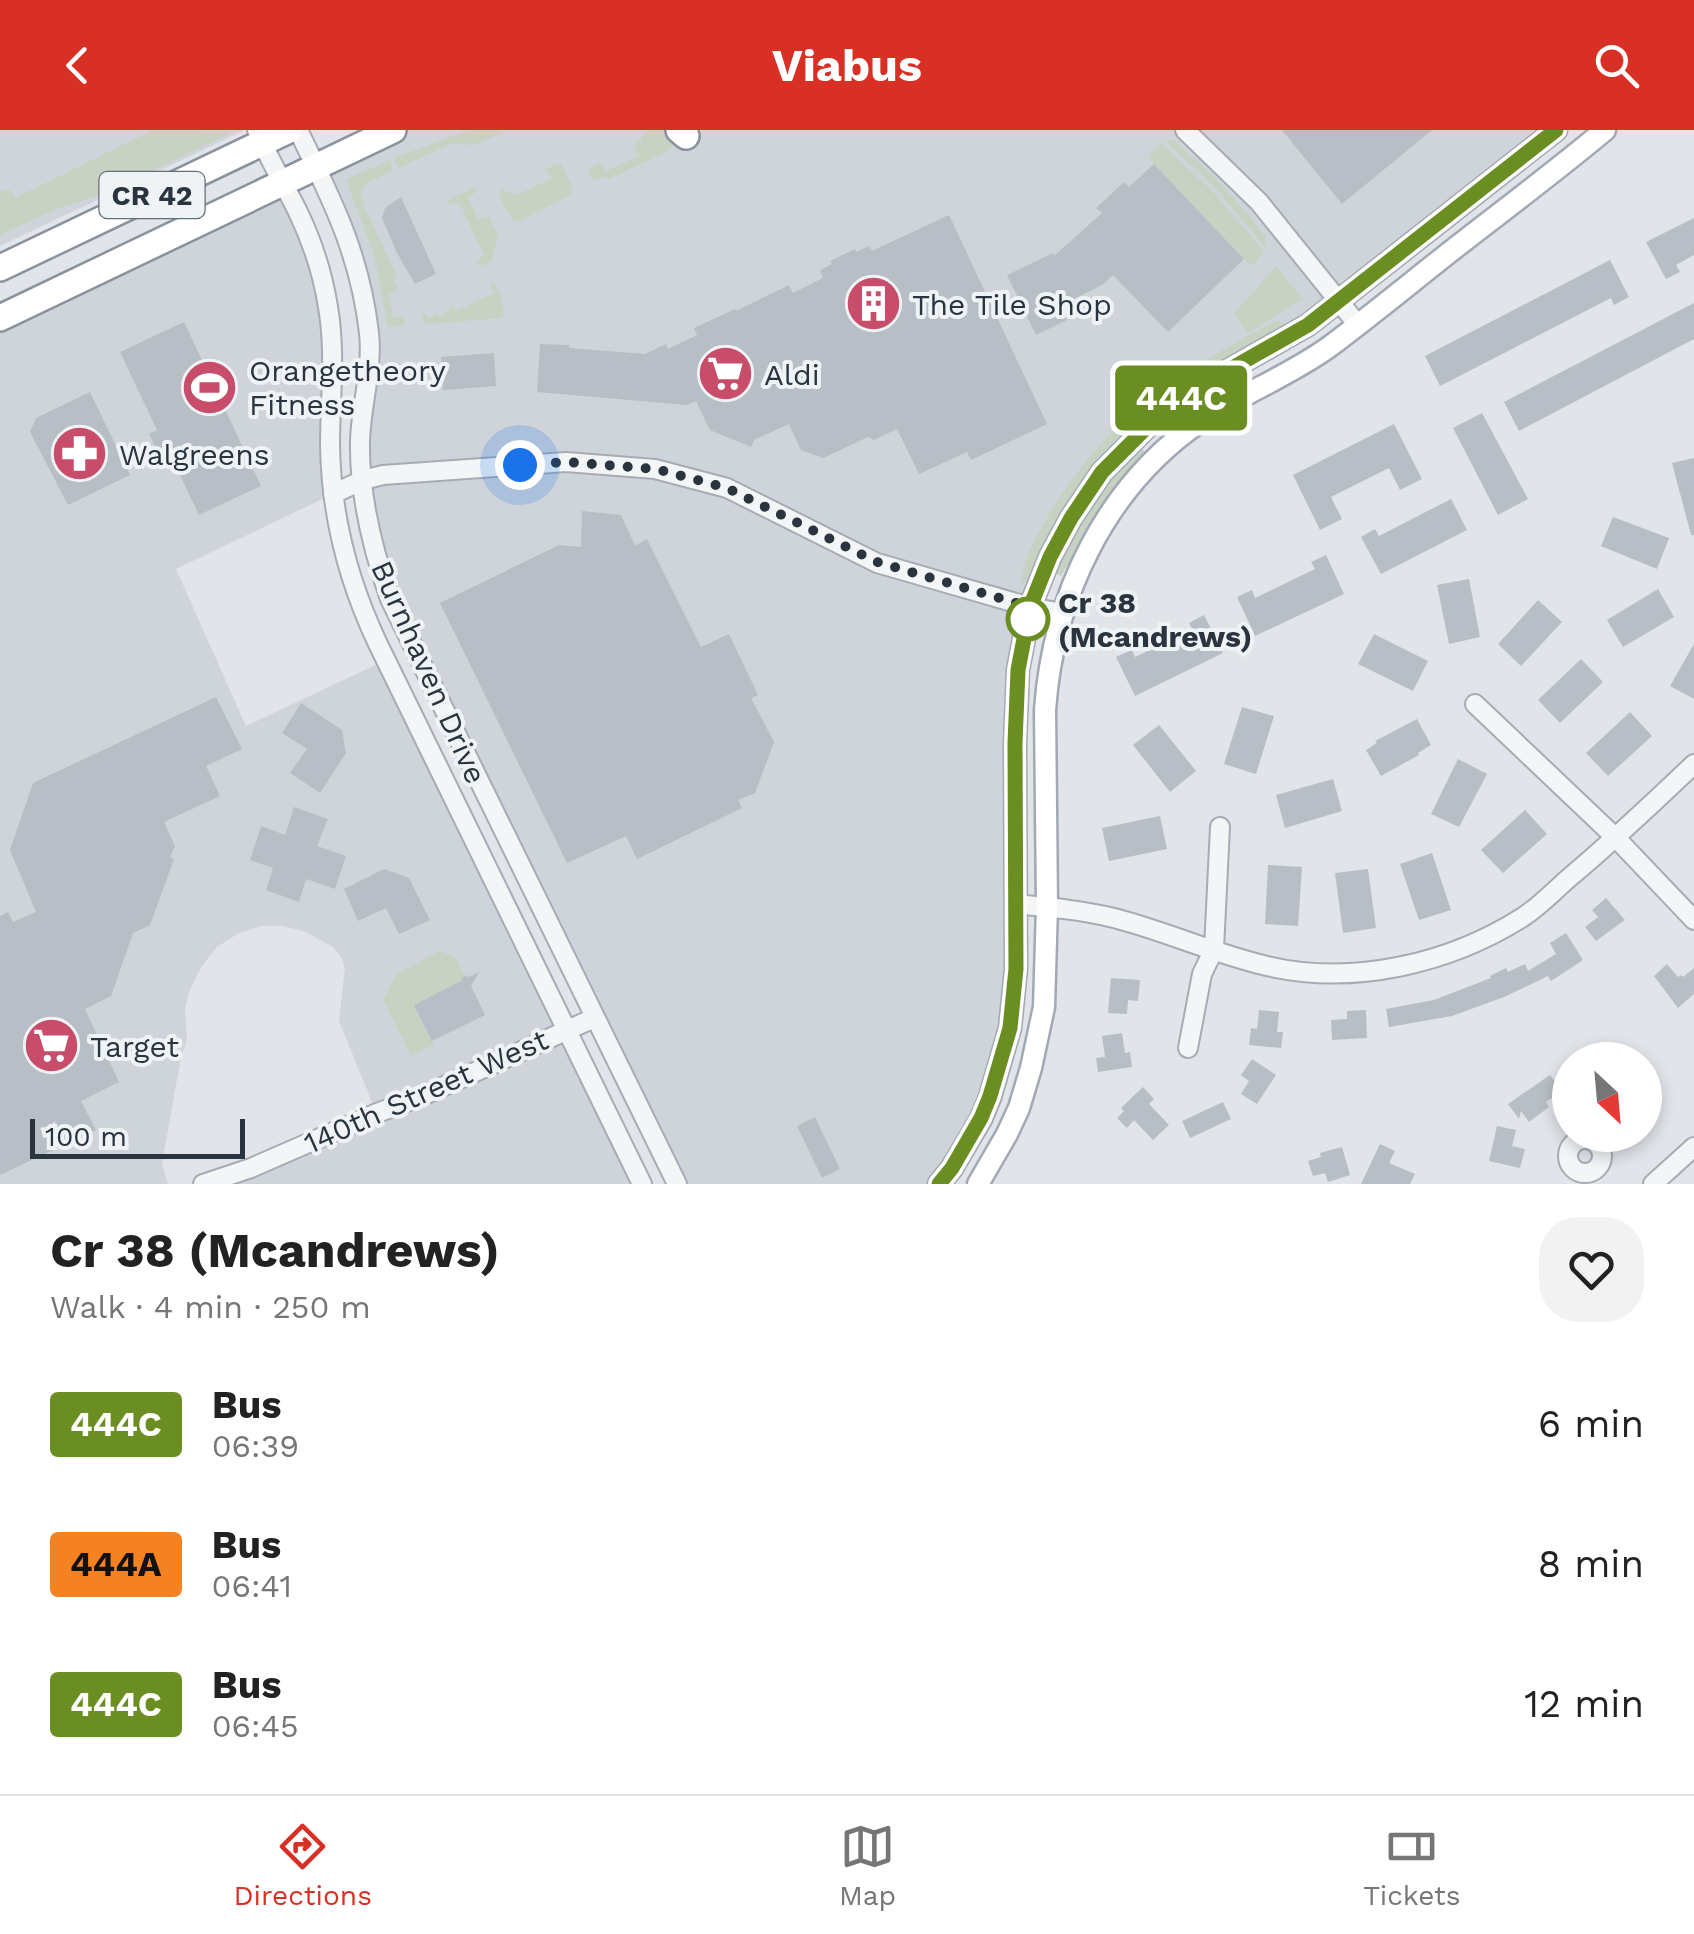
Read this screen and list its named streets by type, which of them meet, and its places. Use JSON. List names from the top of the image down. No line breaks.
{"streets":{"highway":["CR 42"],"street":["Burnhaven Drive","140th Street West"]},"crossings":[["CR 42","Burnhaven Drive"],["Burnhaven Drive","140th Street West"]],"places":{"building":["The Tile Shop"],"supermarket":["Aldi","Target"],"sports":["Orangetheory Fitness"],"pharmacy":["Walgreens"],"other":["Cr 38 (Mcandrews)"]},"lines":["bus line 444C"],"scale_bar":"100 m","north":"bottom right","page":{"header":"Viabus","on_map":"444C","scale":"100 m","heading":["Cr 38 (Mcandrews)","Walk · 4 min · 250 m"],"list":[{"mark":"444C","name":"Bus","note":"06:39","value":"6 min"},{"mark":"444A","name":"Bus","note":"06:41","value":"8 min"},{"mark":"444C","name":"Bus","note":"06:45","value":"12 min"}],"tabs":["Directions","Map","Tickets"]}}
